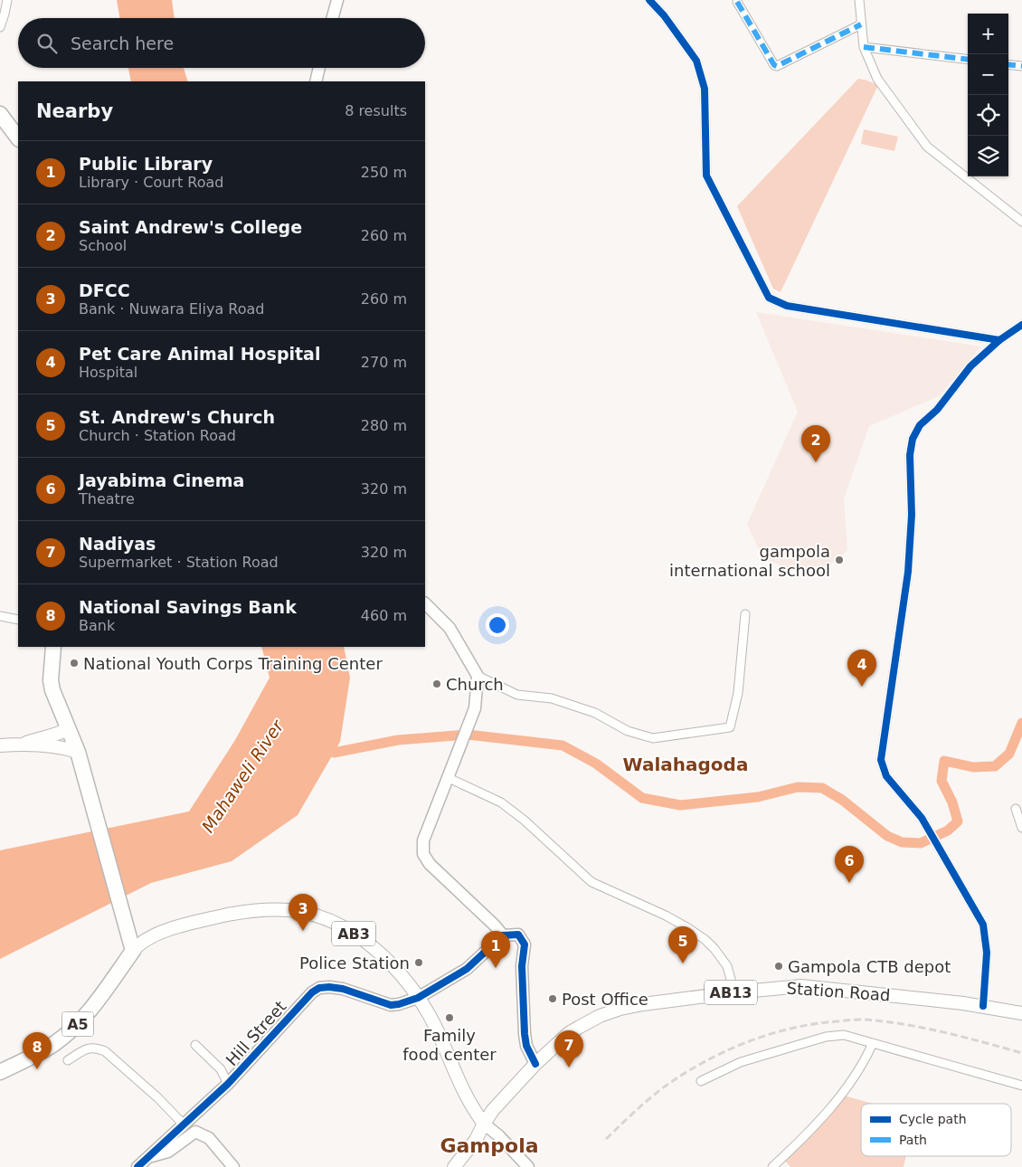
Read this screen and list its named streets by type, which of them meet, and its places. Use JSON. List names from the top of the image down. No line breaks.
{"streets":{"highway":["A5"],"main road":["AB3","Station Road","AB13"],"street":["Hill Street"]},"crossings":[["AB3","Station Road"],["AB3","AB13"],["AB3","A5"],["AB3","Hill Street"],["Station Road","AB13"]],"districts":["Walahagoda","Gampola"],"water":["Mahaweli River"],"places":["gampola international school","National Youth Corps Training Center","Church","Police Station","Gampola CTB depot","Post Office","Family food center"],"legend":["Cycle path","Path"],"page":{"map_buttons":["+","−"],"search":"Search here","heading":["Nearby","8 results"],"list":[{"mark":"1","name":"Public Library","note":"Library · Court Road","value":"250 m"},{"mark":"2","name":"Saint Andrew's College","note":"School","value":"260 m"},{"mark":"3","name":"DFCC","note":"Bank · Nuwara Eliya Road","value":"260 m"},{"mark":"4","name":"Pet Care Animal Hospital","note":"Hospital","value":"270 m"},{"mark":"5","name":"St. Andrew's Church","note":"Church · Station Road","value":"280 m"},{"mark":"6","name":"Jayabima Cinema","note":"Theatre","value":"320 m"},{"mark":"7","name":"Nadiyas","note":"Supermarket · Station Road","value":"320 m"},{"mark":"8","name":"National Savings Bank","note":"Bank","value":"460 m"}],"pins":["2","4","6","3","5","1","7","8"]}}
